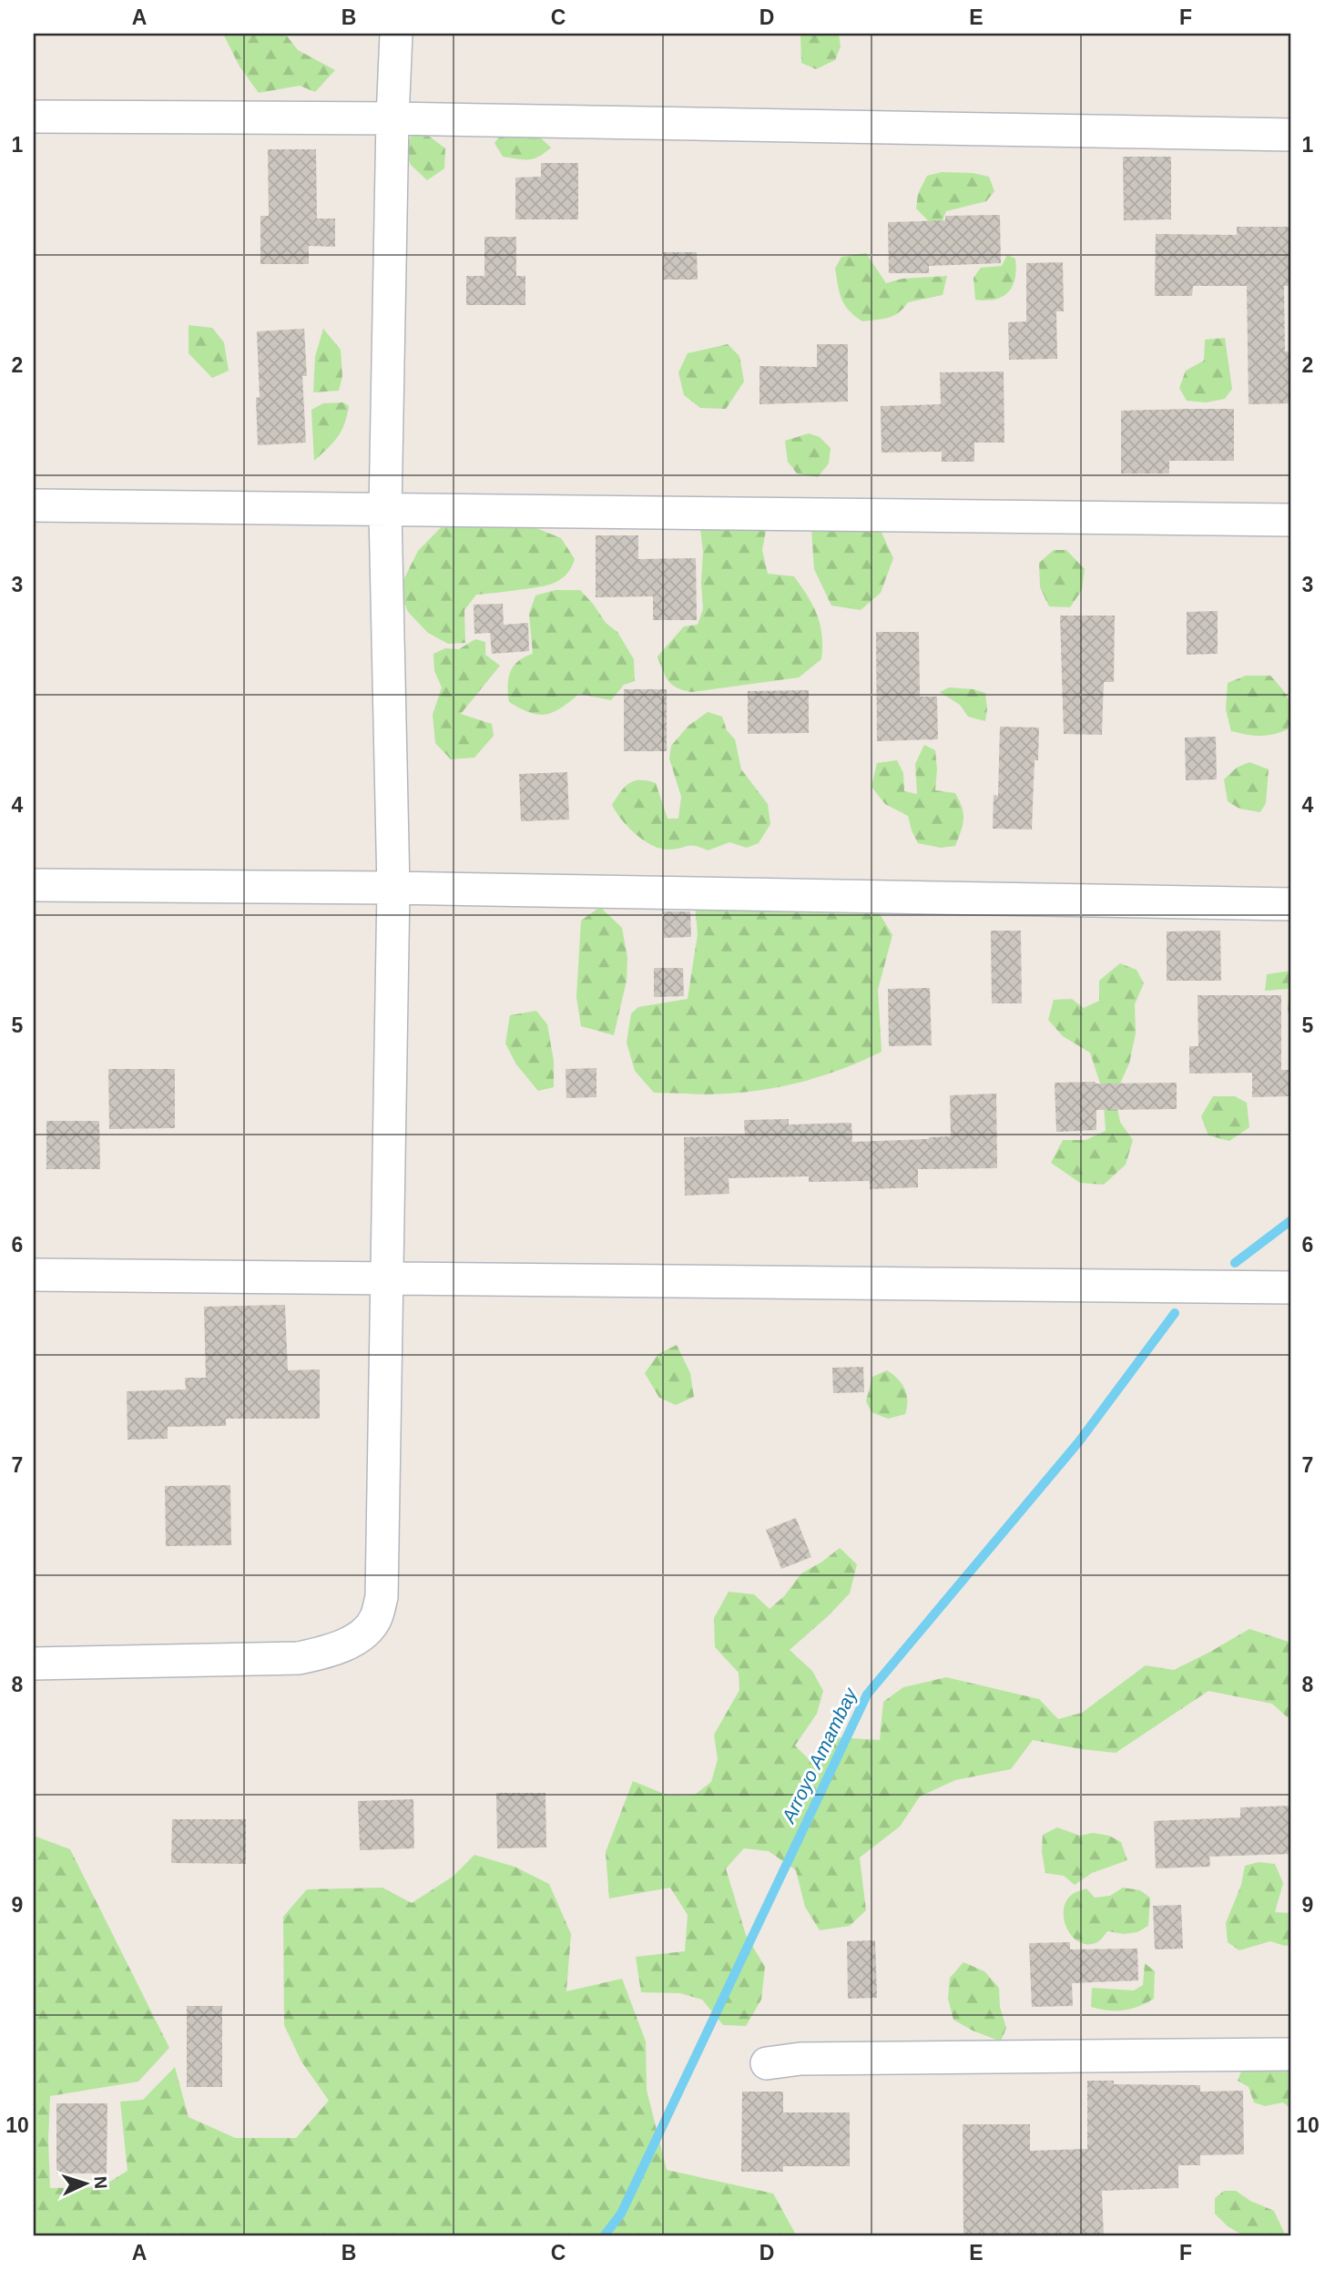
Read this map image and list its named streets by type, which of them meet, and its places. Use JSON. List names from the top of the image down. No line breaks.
{"water":["Arroyo Amambay"],"north":"right","grid":{"columns":["A","B","C","D","E","F"],"rows":["1","2","3","4","5","6","7","8","9","10"]}}
